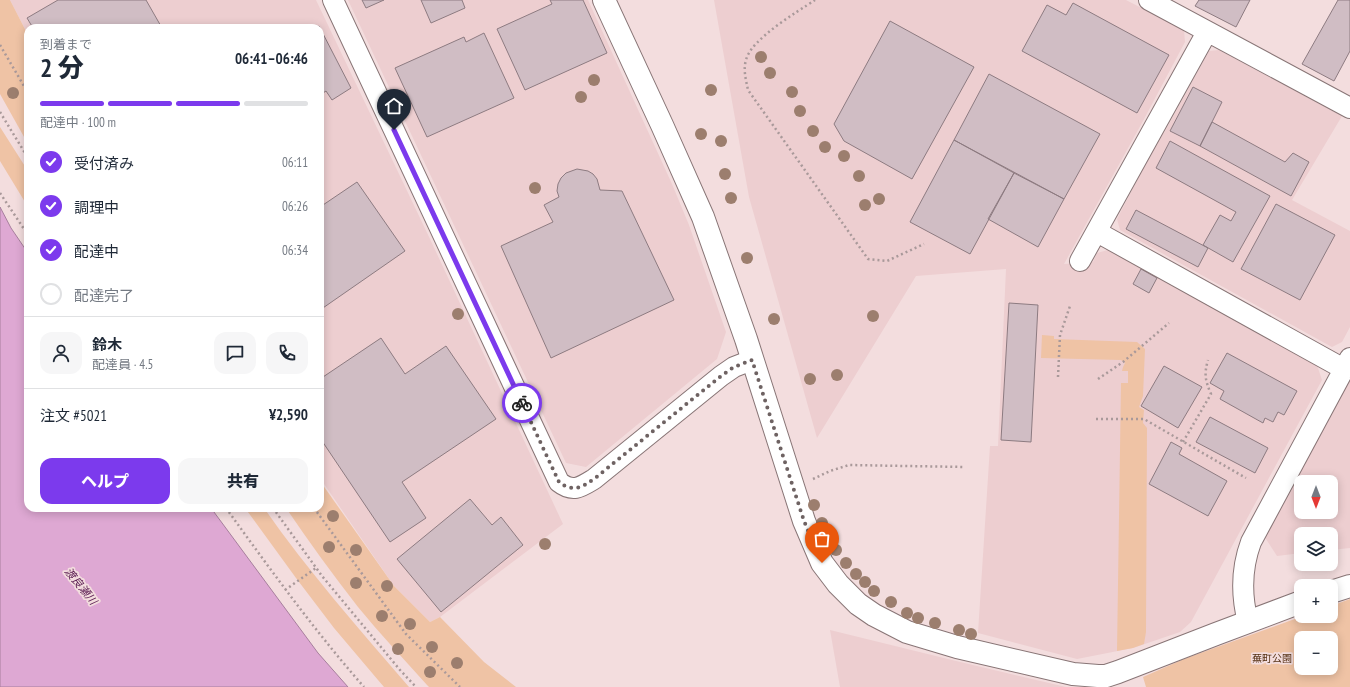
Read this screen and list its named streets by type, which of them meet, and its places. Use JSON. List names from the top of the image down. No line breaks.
{"water":["渡良瀬川"],"parks":["蕪町公園"],"north":"bottom","page":{"heading":["2 分","到着まで","06:41–06:46"],"panel":["鈴木","配達員 · 4.5","注文 #5021","¥2,590"],"bar":"配達中 · 100 m","list":[["受付済み","06:11"],["調理中","06:26"],["配達中","06:34"],"配達完了"],"buttons":["ヘルプ","共有"],"map_buttons":["+","−"]}}
